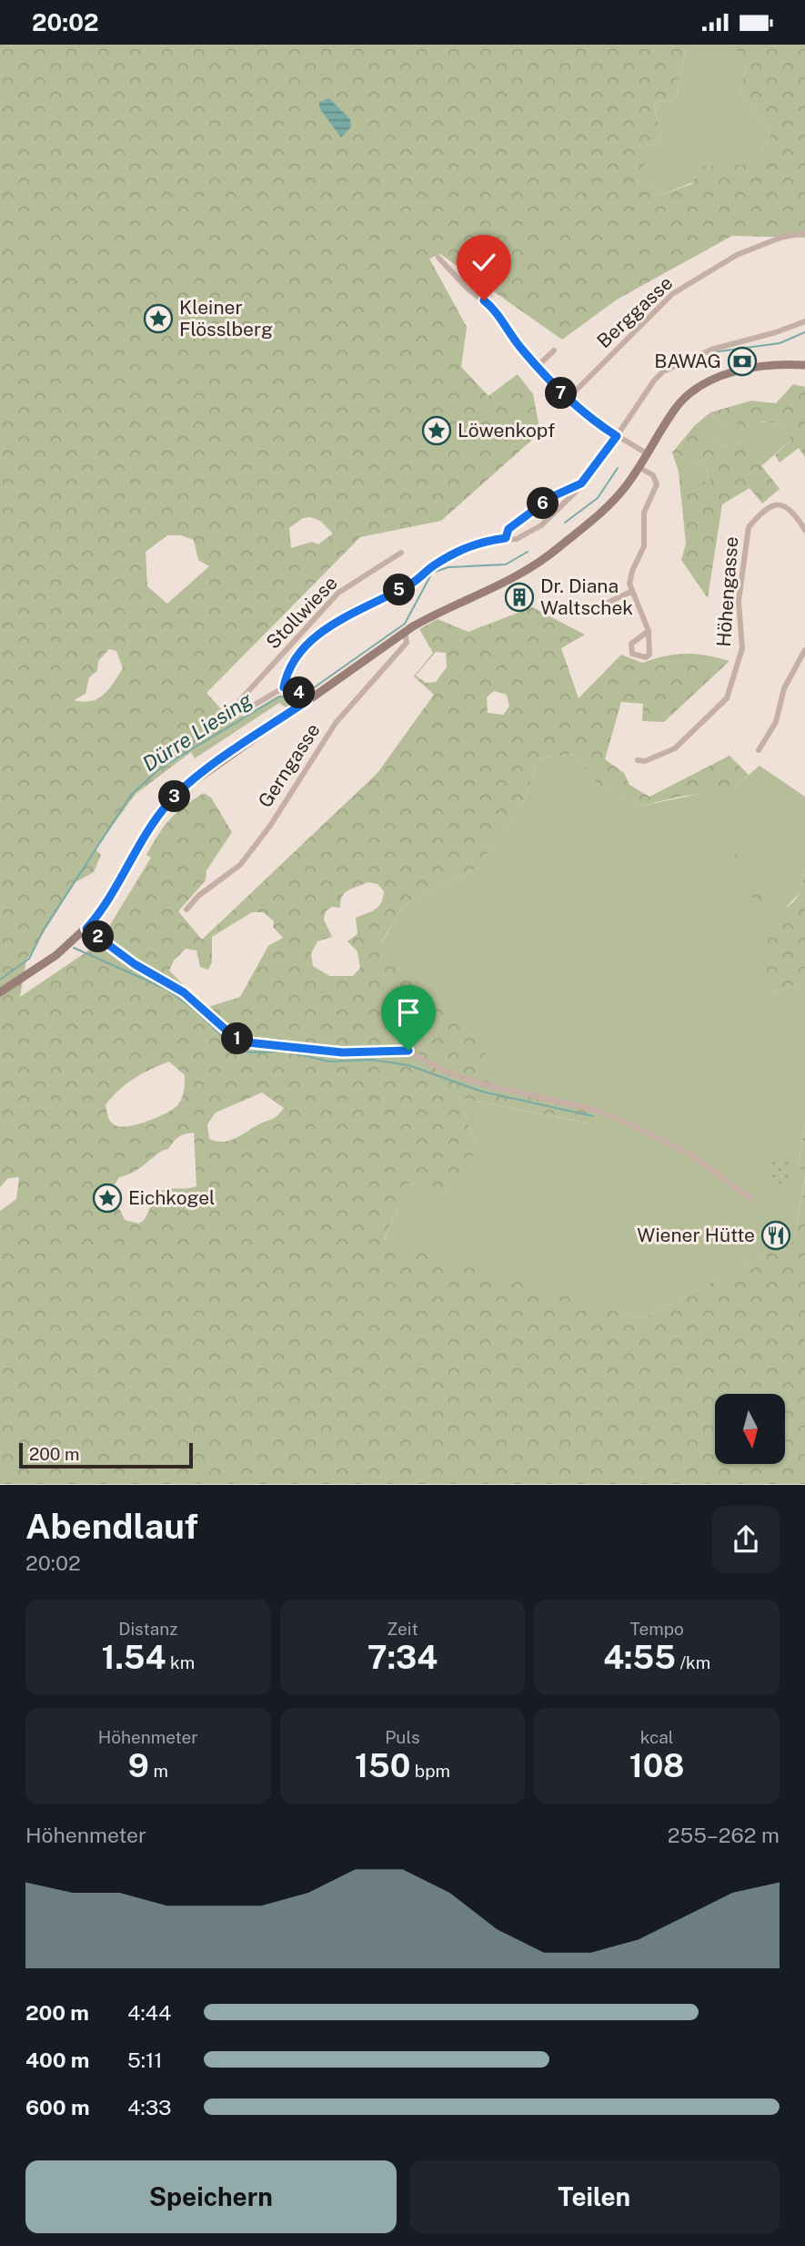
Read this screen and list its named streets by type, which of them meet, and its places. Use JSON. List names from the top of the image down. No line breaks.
{"streets":{"street":["Berggasse","Höhengasse","Stollwiese","Gerngasse"]},"water":["Dürre Liesing"],"places":{"place":["Kleiner Flösslberg","Löwenkopf","Eichkogel"],"bank":["BAWAG"],"building":["Dr. Diana Waltschek"],"restaurant":["Wiener Hütte"]},"scale_bar":"200 m","north":"bottom","page":{"status":"20:02","pins":["7","6","5","4","3","2","1"],"scale":"200 m","heading":["Abendlauf","20:02"],"stats":[["Distanz","1.54 km"],["Zeit","7:34"],["Tempo","4:55 /km"],["Höhenmeter","9 m"],["Puls","150 bpm"],["kcal","108"]],"chart":["Höhenmeter","255–262 m"],"list":[{"name":"200 m","note":"4:44"},{"name":"400 m","note":"5:11"},{"name":"600 m","note":"4:33"}],"buttons":["Speichern","Teilen"]}}
